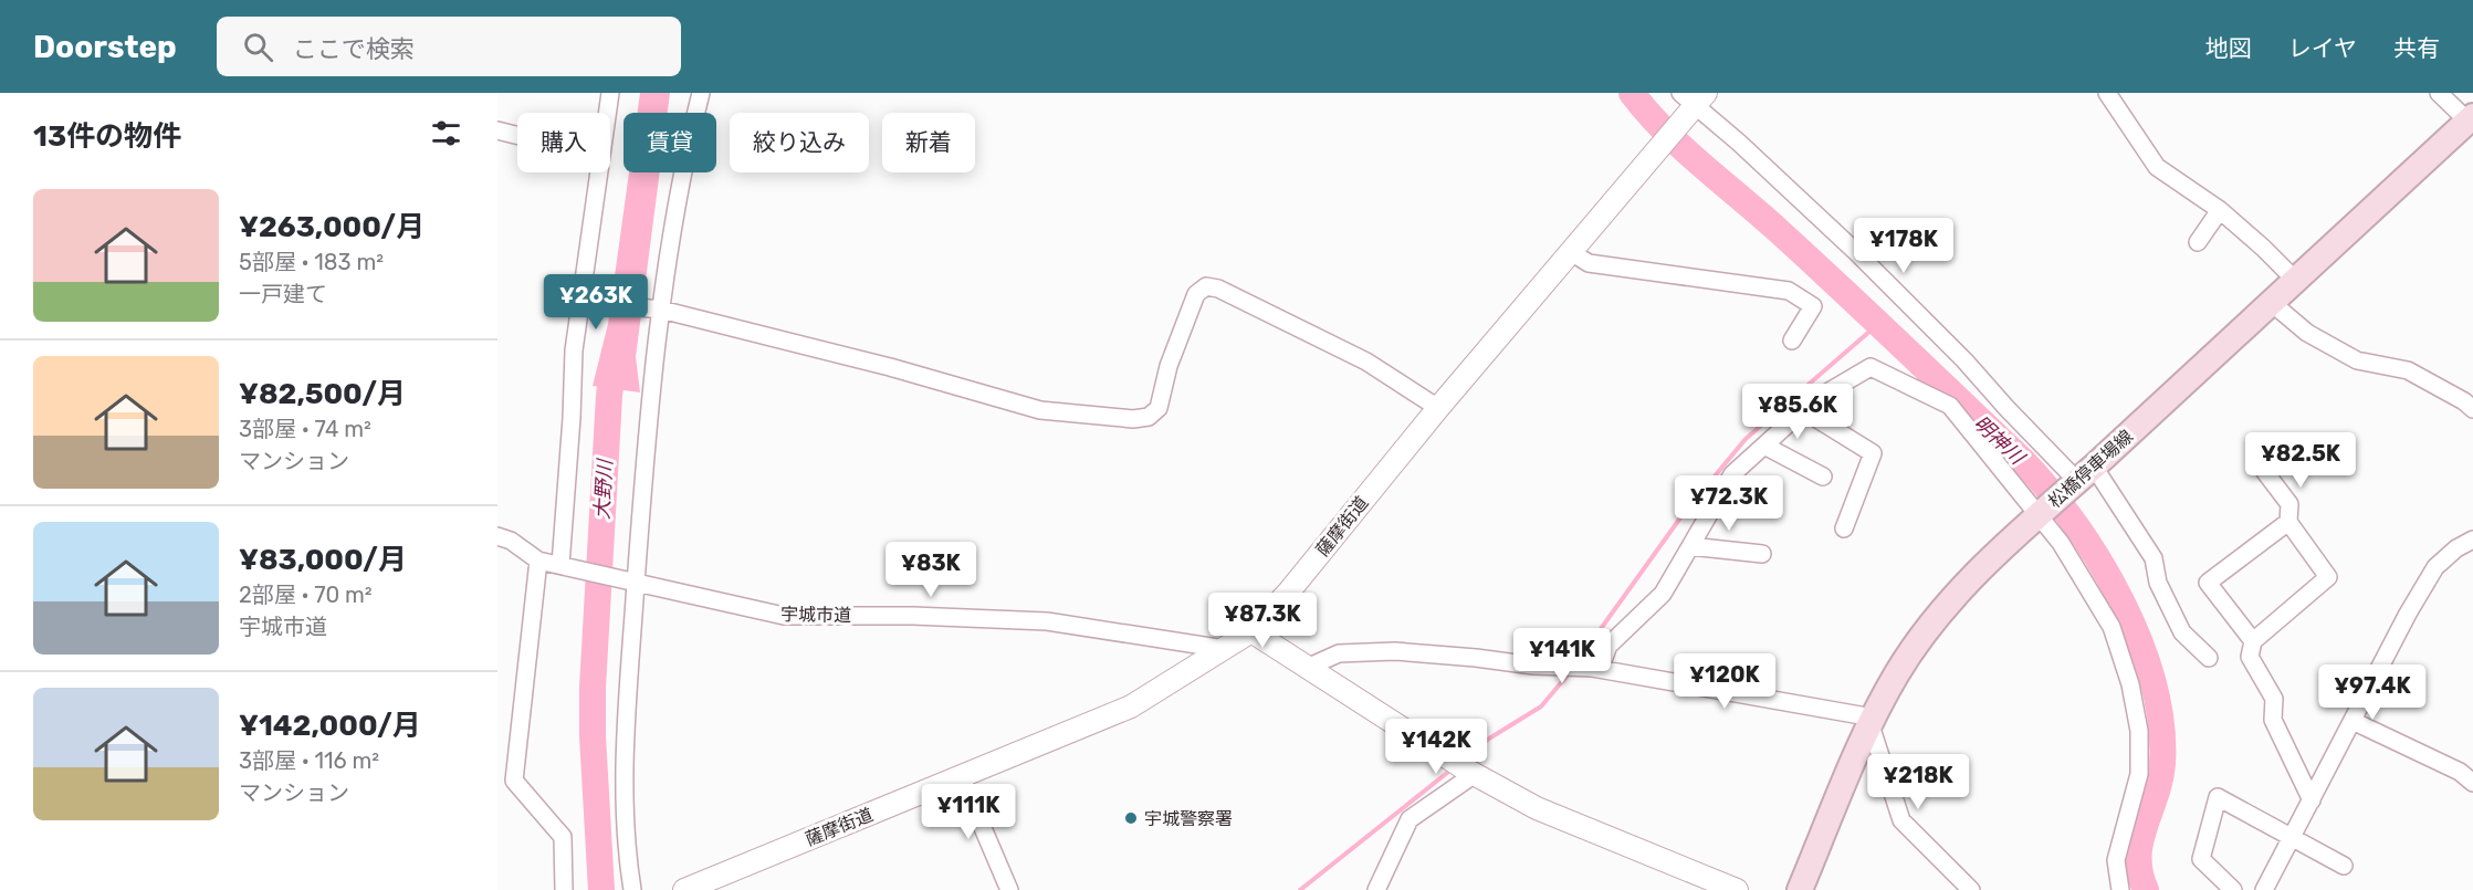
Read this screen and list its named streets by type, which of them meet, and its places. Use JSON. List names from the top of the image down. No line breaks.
{"streets":{"main road":["松橋停車場線"],"street":["薩摩街道","宇城市道"]},"crossings":[["薩摩街道","宇城市道"]],"water":["明神川","大野川"],"places":["宇城警察署"],"page":{"header":"Doorstep","search":"ここで検索","nav":["地図","レイヤ","共有"],"heading":"13件の物件","chip":["購入","賃貸","絞り込み","新着"],"list":[{"name":"¥263,000/月","note":"5部屋 · 183 m² · 一戸建て"},{"name":"¥82,500/月","note":"3部屋 · 74 m² · マンション"},{"name":"¥83,000/月","note":"2部屋 · 70 m² · 宇城市道"},{"name":"¥142,000/月","note":"3部屋 · 116 m² · マンション"}],"price":["¥178K","¥263K","¥85.6K","¥82.5K","¥72.3K","¥83K","¥87.3K","¥141K","¥120K","¥97.4K","¥142K","¥218K","¥111K"]}}
